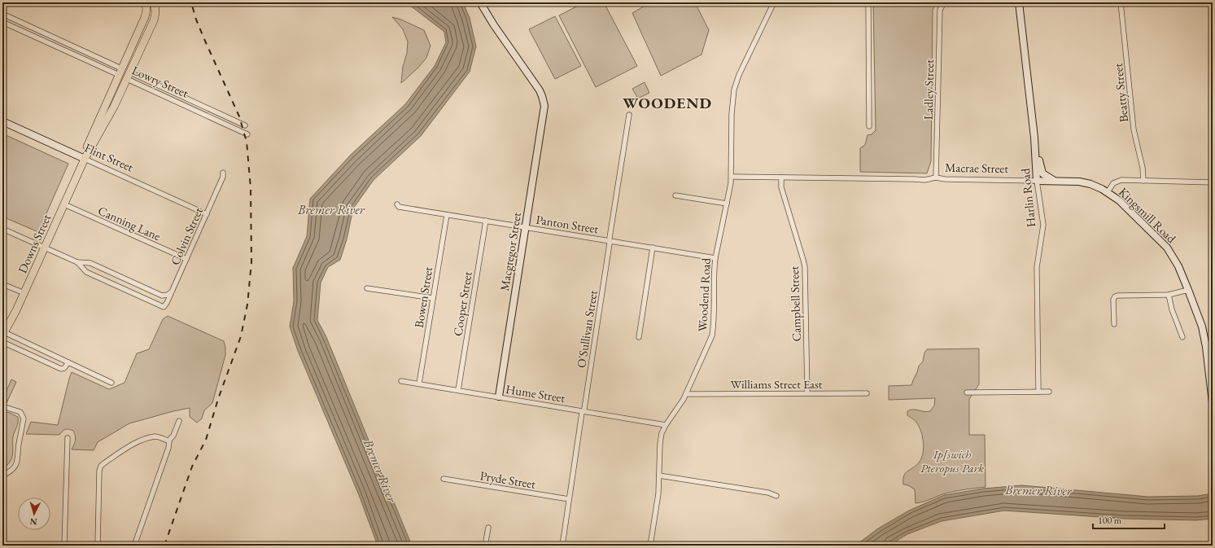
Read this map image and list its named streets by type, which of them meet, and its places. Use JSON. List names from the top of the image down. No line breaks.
{"streets":{"main road":["Lowry Street","Flint Street","Macrae Street","Harlin Road","Kingsmill Road","Downs Street","Macgregor Street"],"street":["Ladley Street","Beatty Street","Canning Lane","Panton Street","Colvin Street","Woodend Road","Bowen Street","Cooper Street","Campbell Street","O'Sullivan Street","Williams Street East","Hume Street","Pryde Street"]},"crossings":[["Lowry Street","Downs Street"],["Ladley Street","Macrae Street"],["Flint Street","Colvin Street"],["Flint Street","Downs Street"],["Macrae Street","Harlin Road"],["Macrae Street","Kingsmill Road"],["Macrae Street","Woodend Road"],["Macrae Street","Campbell Street"],["Canning Lane","Colvin Street"],["Canning Lane","Downs Street"],["Panton Street","Macgregor Street"],["Panton Street","Woodend Road"],["Panton Street","Bowen Street"],["Panton Street","Cooper Street"],["Panton Street","O'Sullivan Street"],["Macgregor Street","Hume Street"],["Woodend Road","Williams Street East"],["Woodend Road","Hume Street"],["Bowen Street","Hume Street"],["Cooper Street","Hume Street"],["Campbell Street","Williams Street East"],["O'Sullivan Street","Hume Street"],["O'Sullivan Street","Pryde Street"]],"districts":["WOODEND"],"water":["Bremer River"],"parks":["Ip[swich Pteropus Park"],"scale_bar":"100 m","north":"bottom"}
